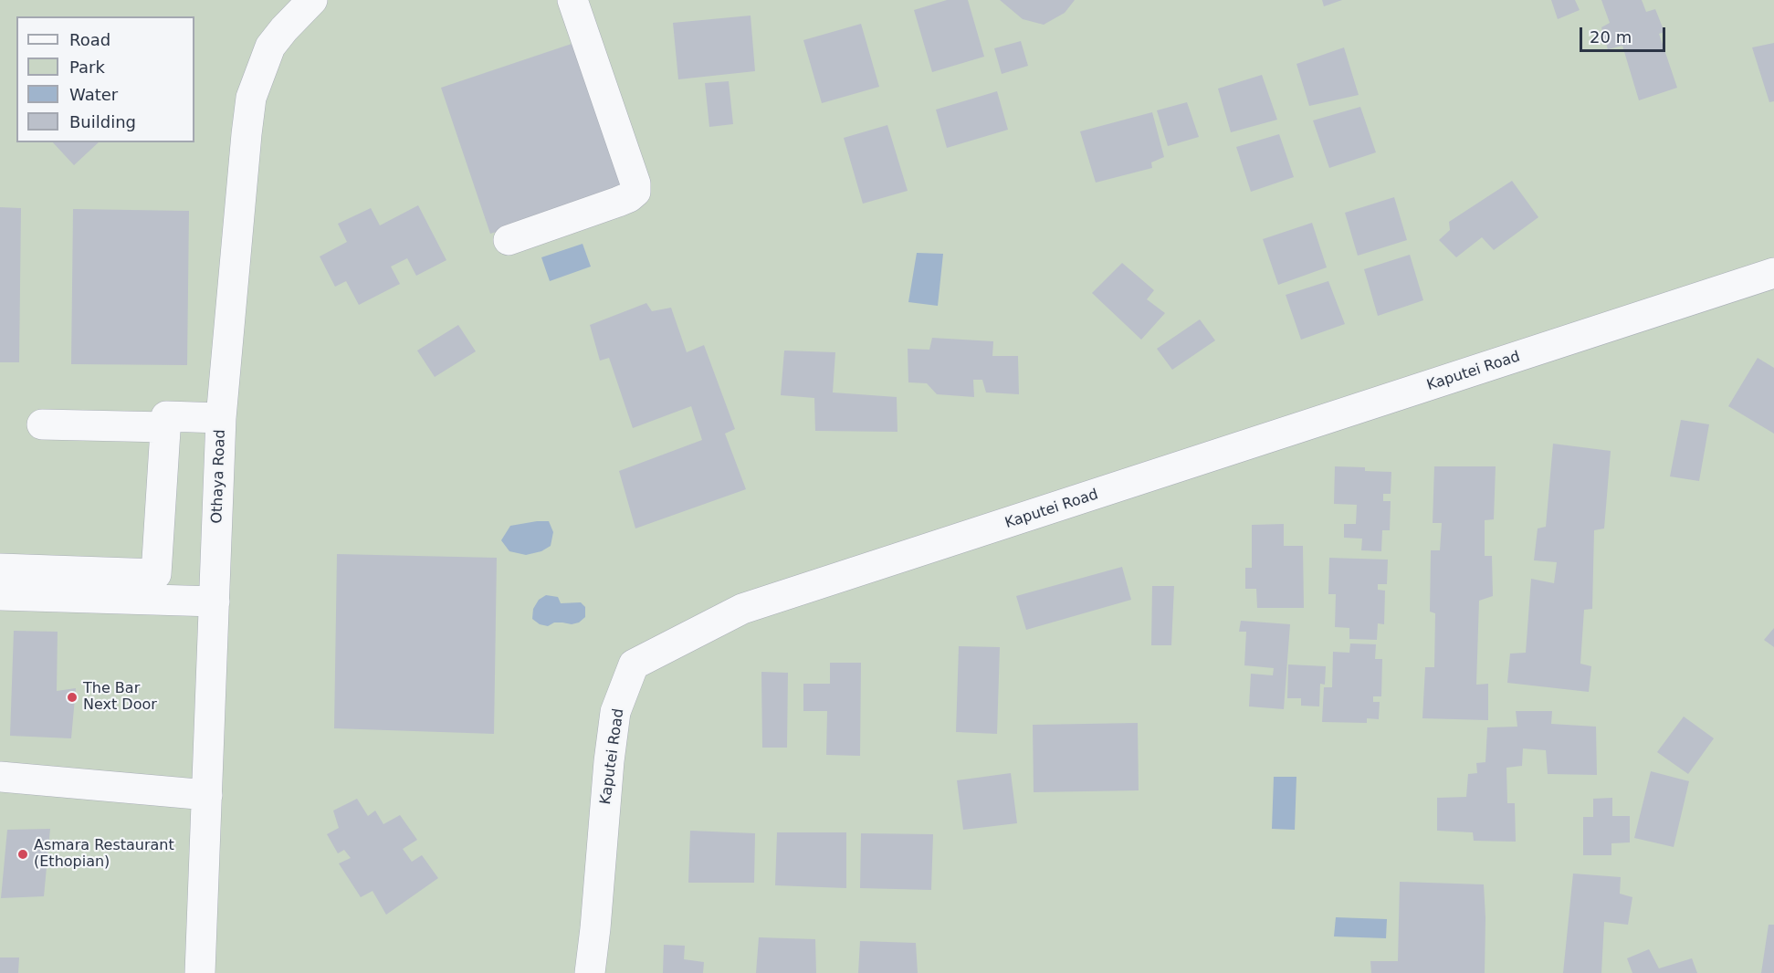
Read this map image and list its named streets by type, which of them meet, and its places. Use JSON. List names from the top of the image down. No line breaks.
{"streets":{"street":["Kaputei Road","Othaya Road"]},"places":["The Bar Next Door","Asmara Restaurant (Ethopian)"],"legend":["Road","Park","Water","Building"],"scale_bar":"20 m"}
